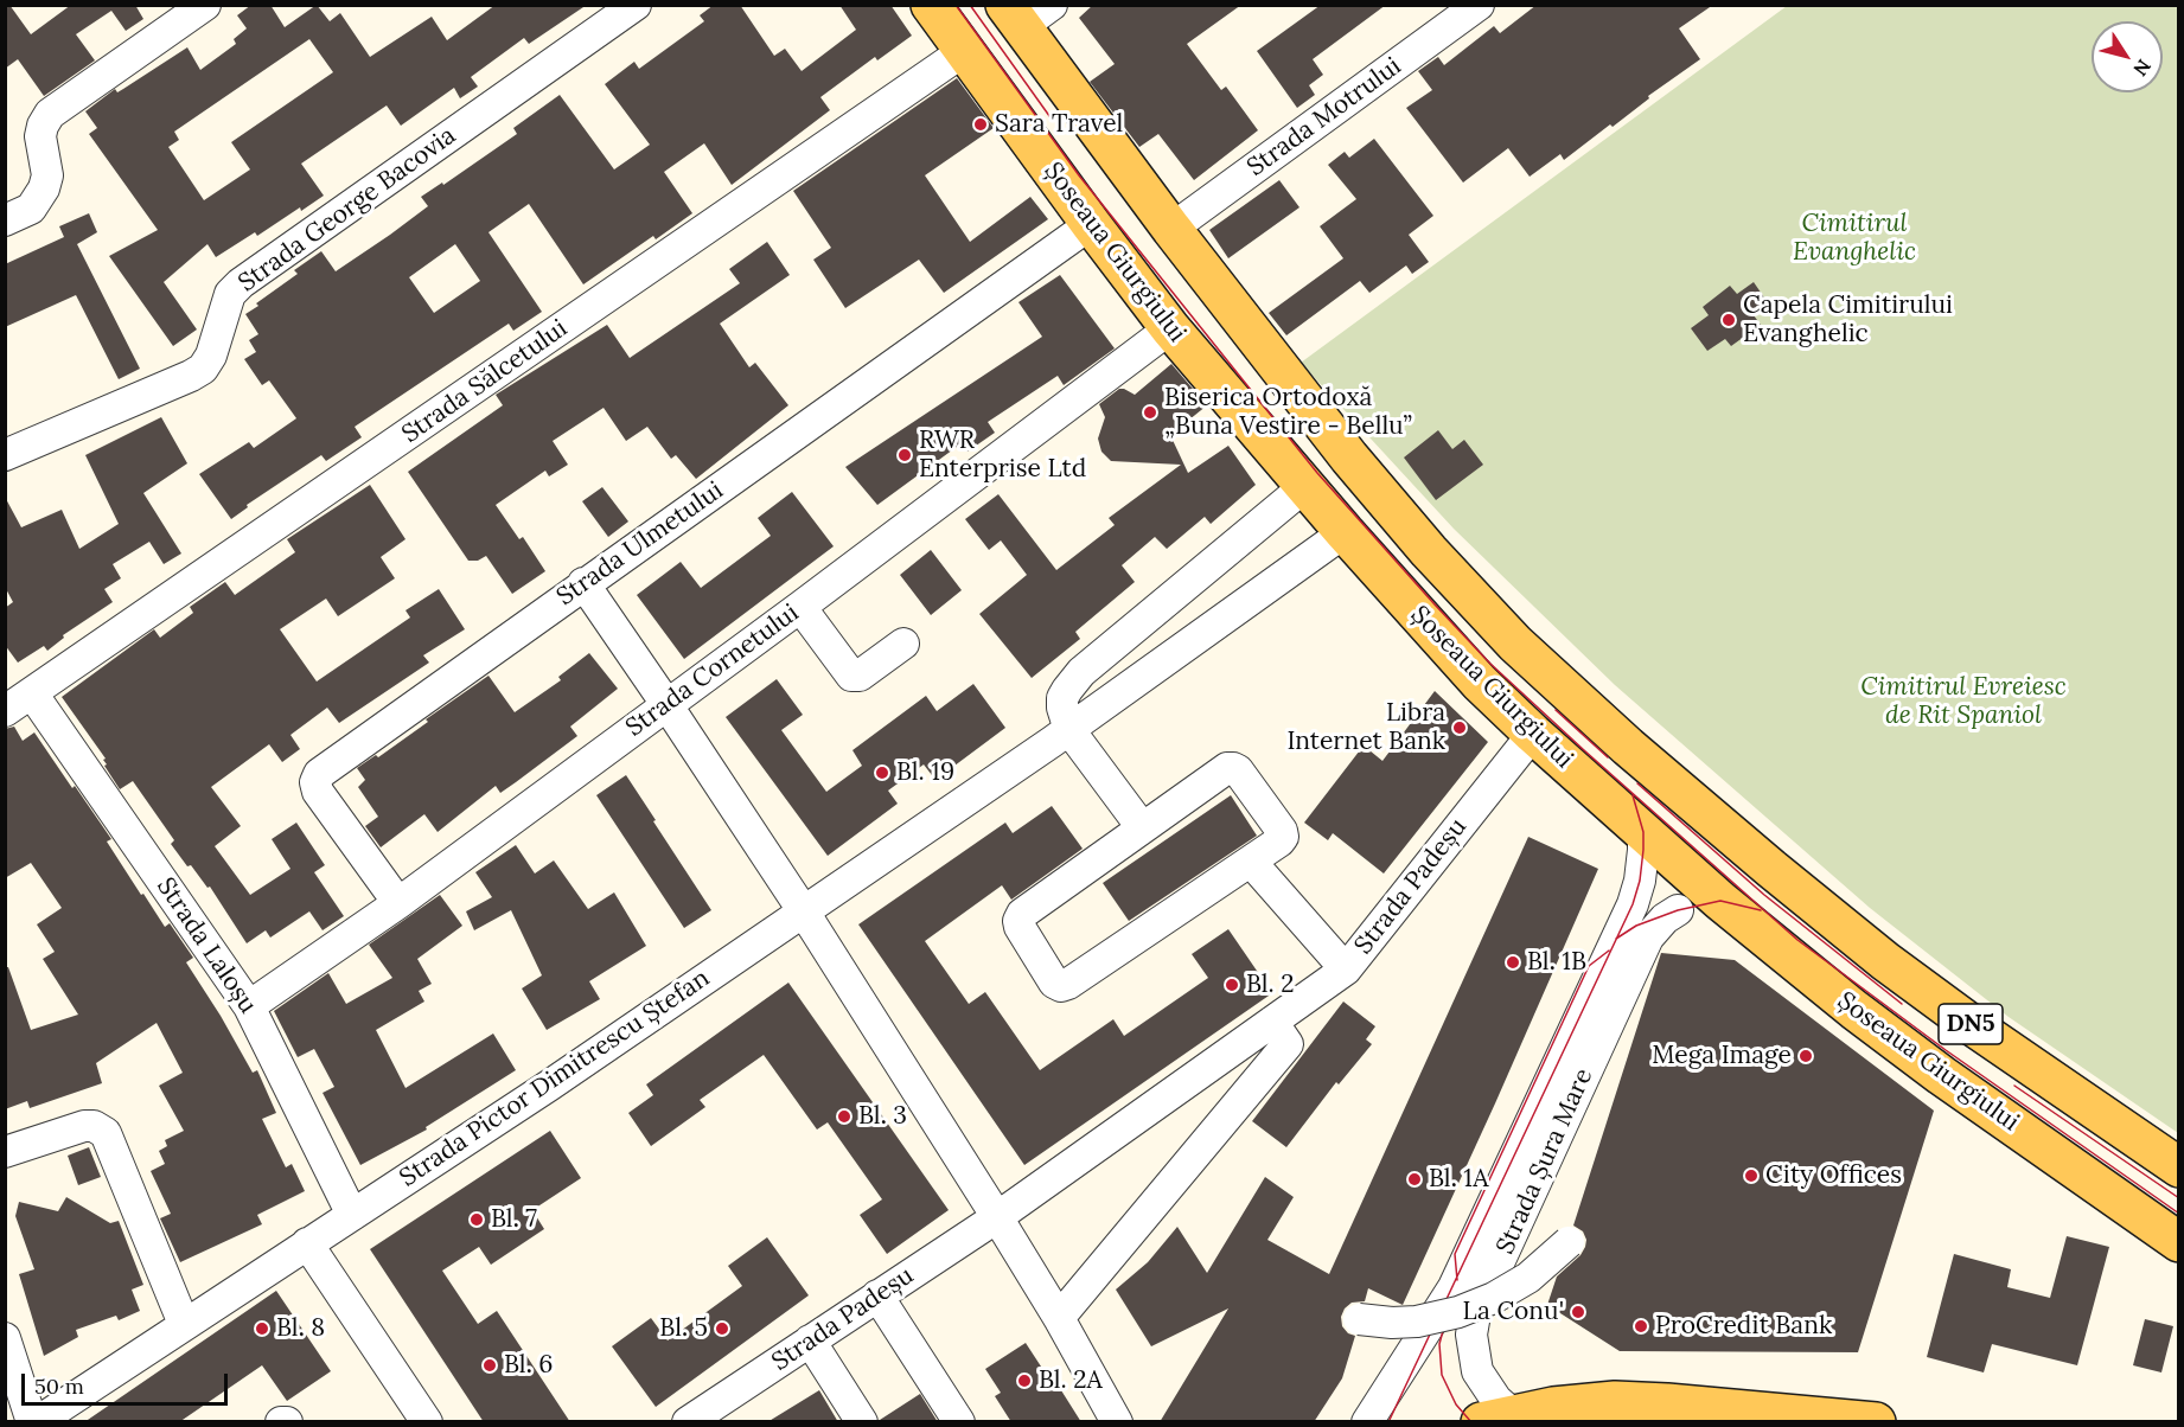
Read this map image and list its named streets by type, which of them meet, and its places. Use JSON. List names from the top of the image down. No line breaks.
{"streets":{"main road":["Șoseaua Giurgiului","DN5"],"street":["Strada Motrului","Strada George Bacovia","Strada Sălcetului","Strada Ulmetului","Strada Cornetului","Strada Padeșu","Strada Laloșu","Strada Pictor Dimitrescu Ștefan","Strada Șura Mare"]},"crossings":[["Strada Motrului","Șoseaua Giurgiului"],["Șoseaua Giurgiului","Strada Sălcetului"],["Șoseaua Giurgiului","Strada Ulmetului"],["Șoseaua Giurgiului","Strada Cornetului"],["Șoseaua Giurgiului","Strada Padeșu"],["Șoseaua Giurgiului","Strada Pictor Dimitrescu Ștefan"],["Șoseaua Giurgiului","Strada Șura Mare"],["Strada Sălcetului","Strada Laloșu"],["Strada Ulmetului","Strada Cornetului"],["Strada Cornetului","Strada Laloșu"],["Strada Laloșu","Strada Pictor Dimitrescu Ștefan"]],"parks":["Cimitirul Evanghelic","Cimitirul Evreiesc de Rit Spaniol"],"places":["Sara Travel","Capela Cimitirului Evanghelic","Biserica Ortodoxă „Buna Vestire - Bellu”","RWR Enterprise Ltd","Libra Internet Bank","Bl. 19","Bl. 1B","Bl. 2","Mega Image","Bl. 3","City Offices","Bl. 1A","Bl. 7","La Conu'","ProCredit Bank","Bl. 8","Bl. 5","Bl. 6","Bl. 2A"],"scale_bar":"50 m","north":"bottom right"}
